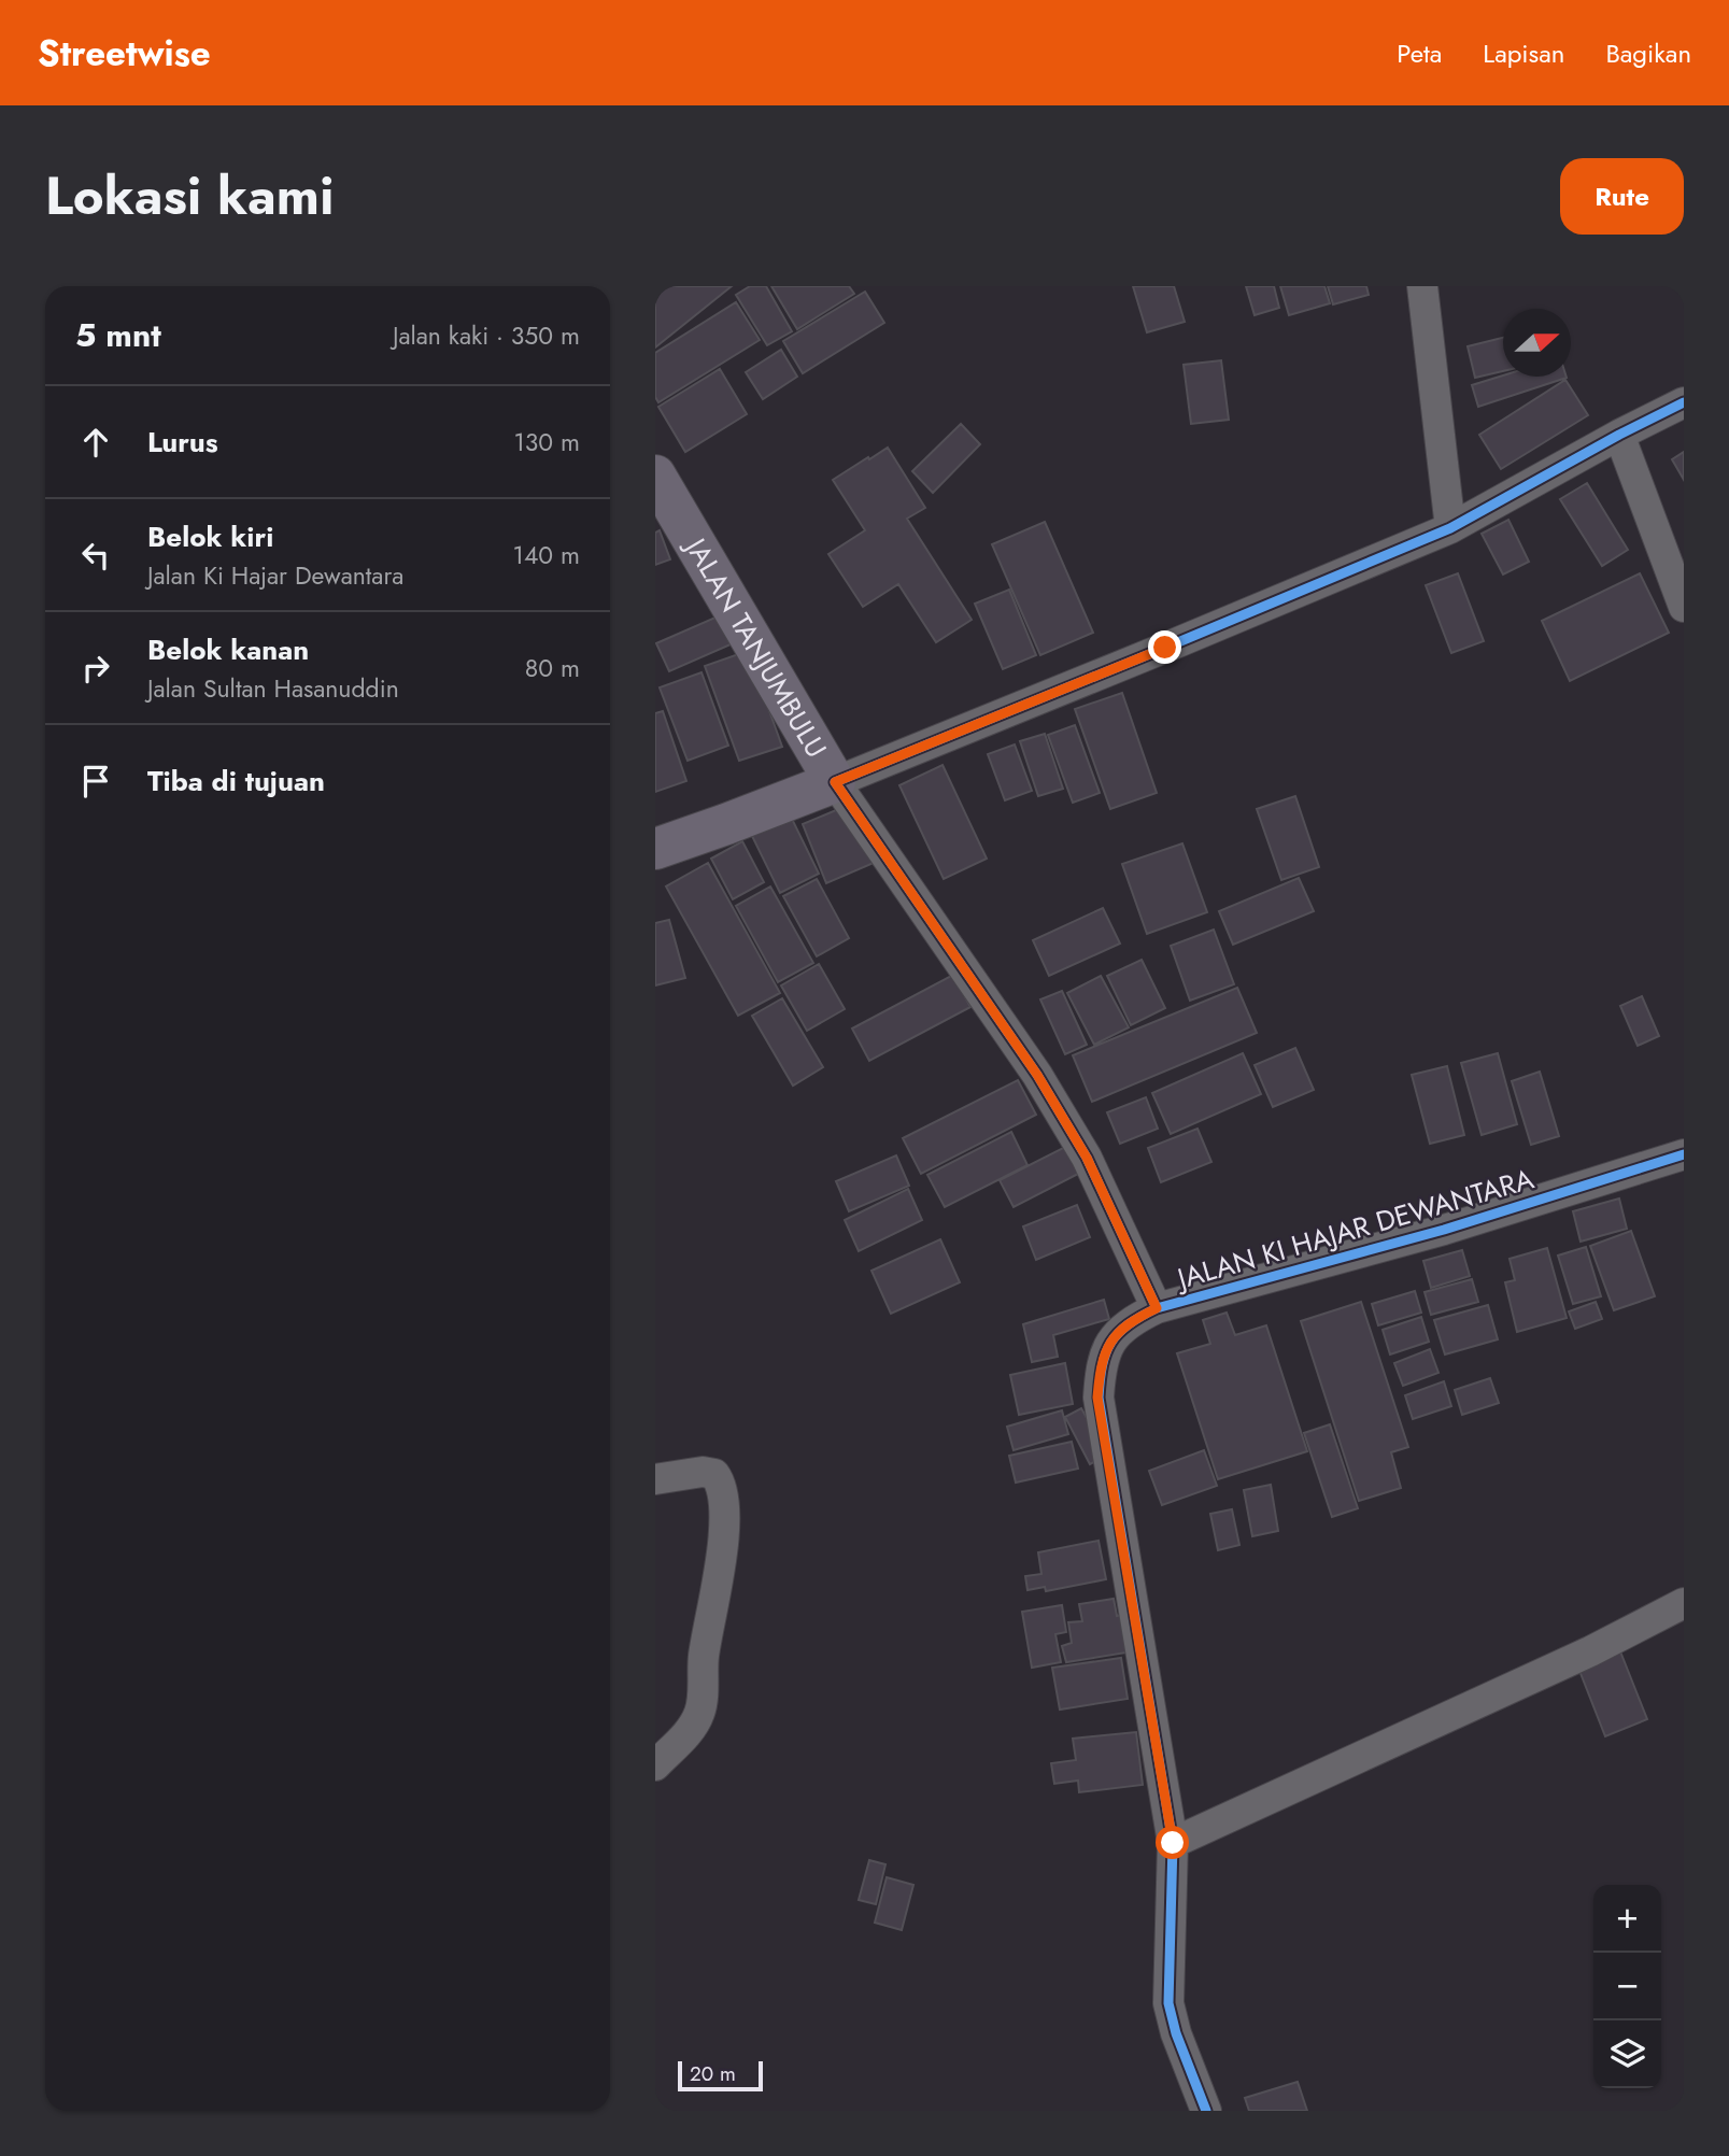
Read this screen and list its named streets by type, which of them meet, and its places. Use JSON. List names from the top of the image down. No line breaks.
{"streets":{"highway":["JALAN TANJUMBULU"],"street":["JALAN KI HAJAR DEWANTARA"]},"crossings":[["JALAN TANJUMBULU","JALAN KI HAJAR DEWANTARA"]],"scale_bar":"20 m","north":"right","page":{"header":"Streetwise","nav":["Peta","Lapisan","Bagikan"],"title":"Lokasi kami","buttons":"Rute","heading":["5 mnt","Jalan kaki · 350 m"],"list":[["Lurus","130 m"],["Belok kiri","Jalan Ki Hajar Dewantara","140 m"],["Belok kanan","Jalan Sultan Hasanuddin","80 m"],"Tiba di tujuan"],"map_buttons":["+","−"],"scale":"20 m"}}
